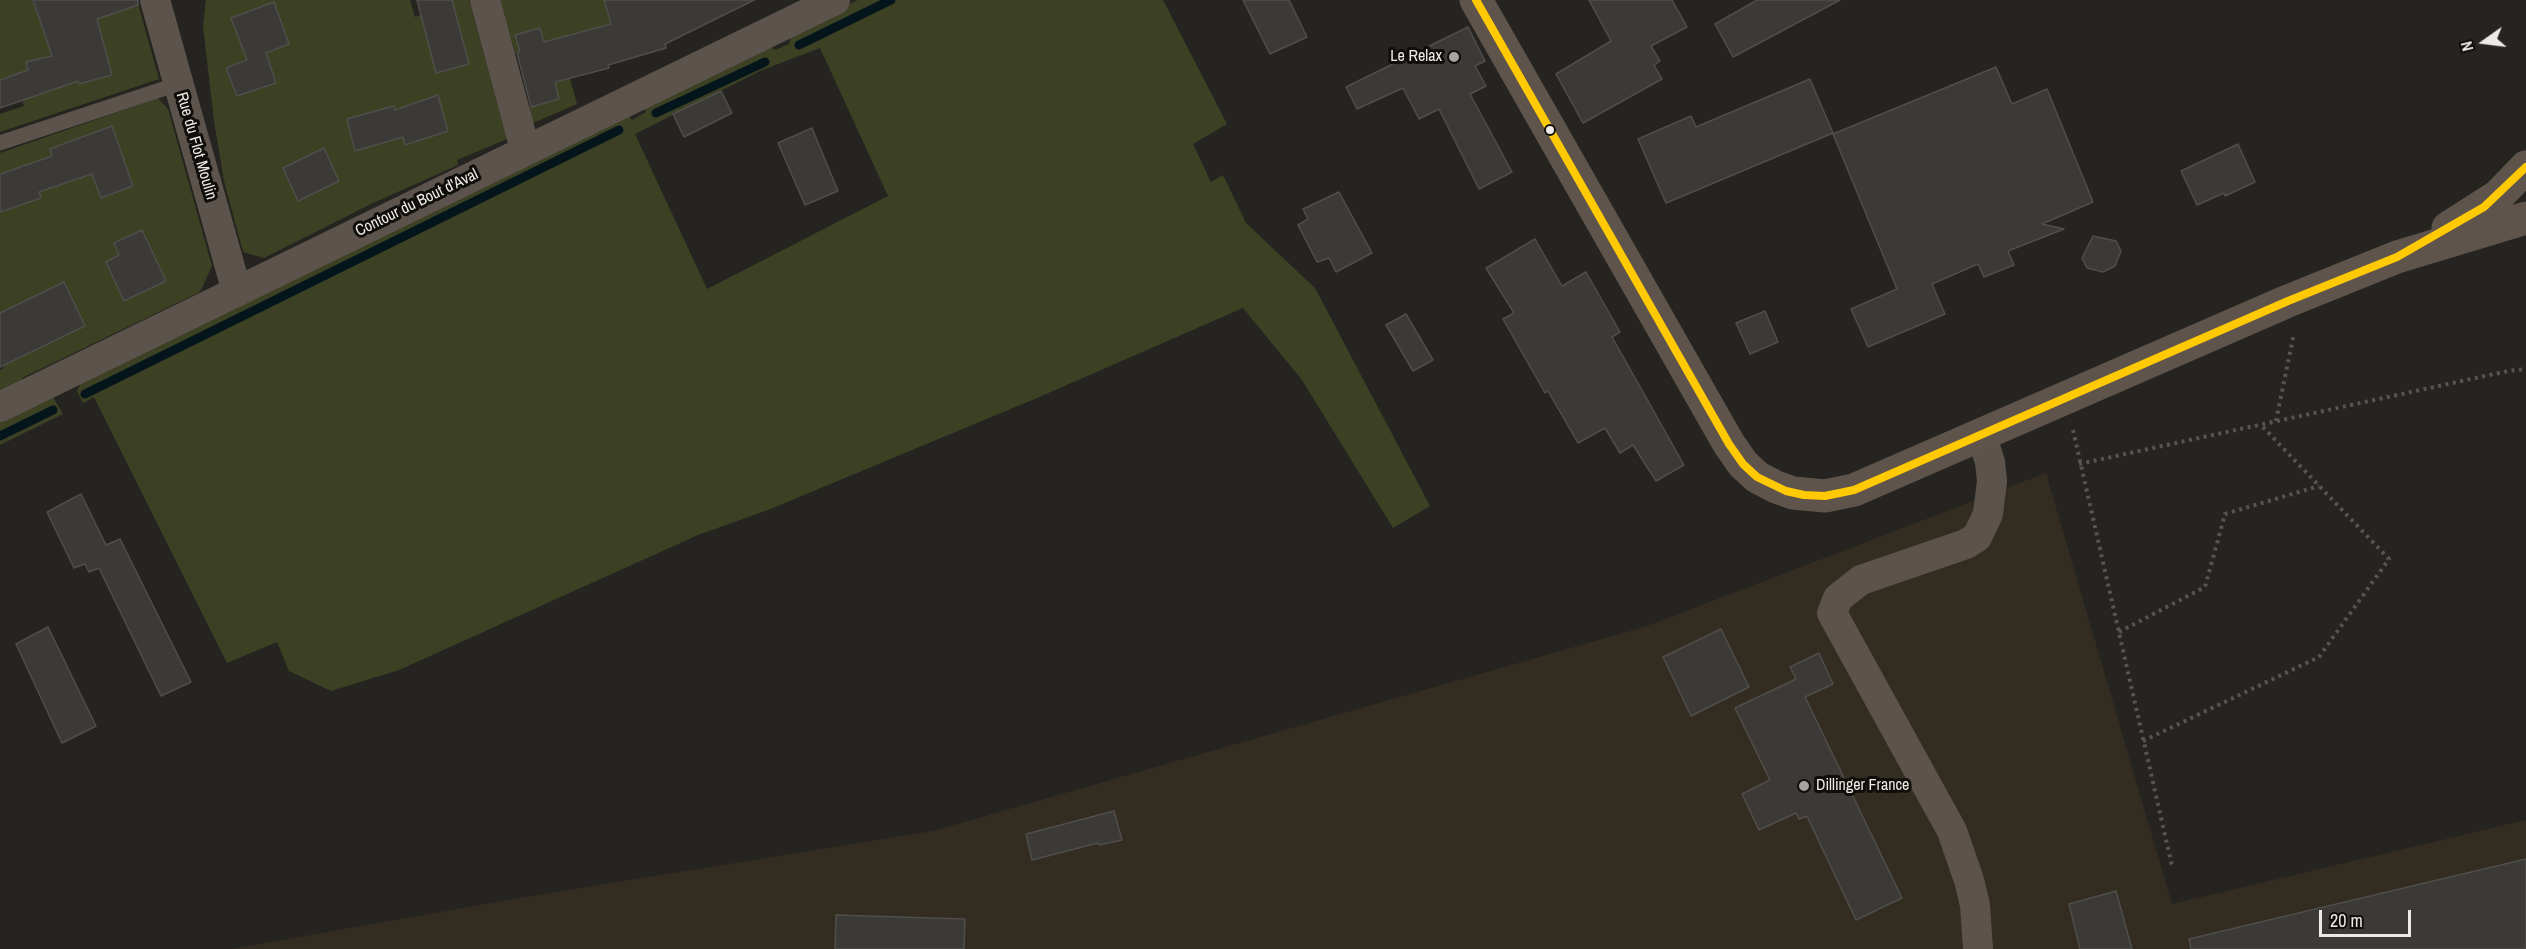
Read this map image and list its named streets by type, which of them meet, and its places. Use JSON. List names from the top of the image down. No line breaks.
{"streets":{"street":["Rue du Flot Moulin","Contour du Bout d'Aval"]},"crossings":[["Rue du Flot Moulin","Contour du Bout d'Aval"]],"places":["Le Relax","Dillinger France"],"scale_bar":"20 m","north":"left"}
